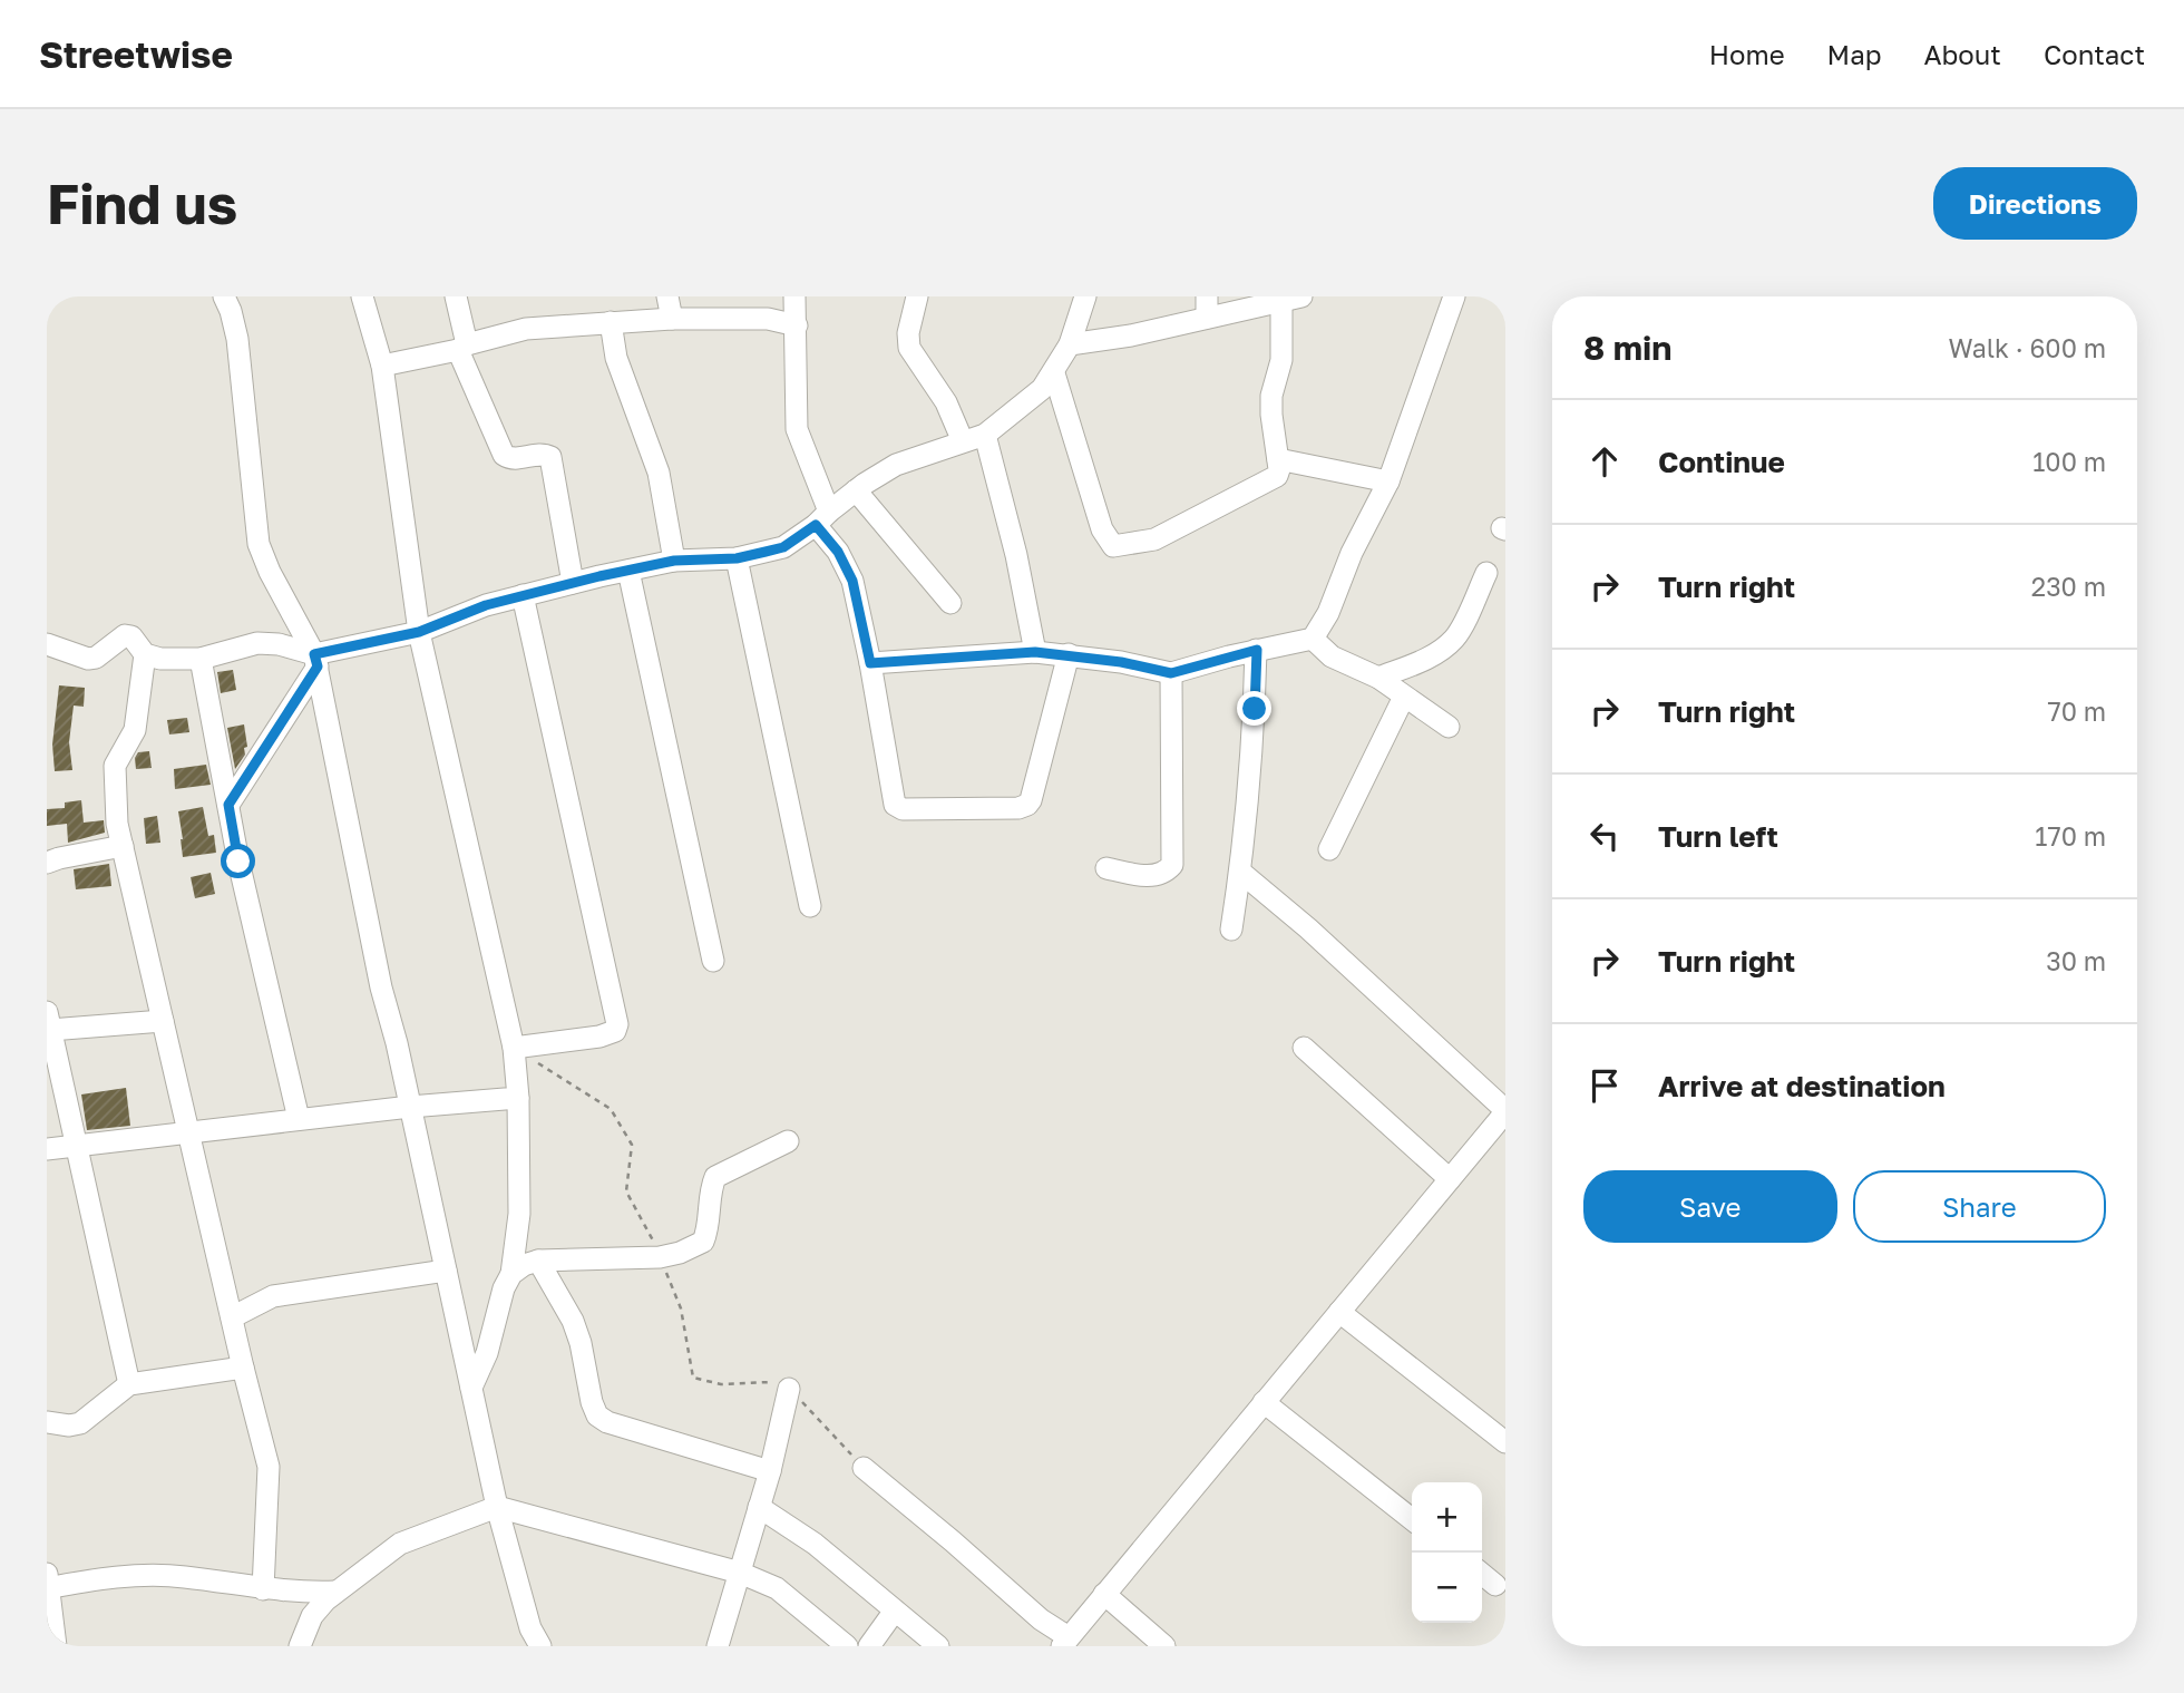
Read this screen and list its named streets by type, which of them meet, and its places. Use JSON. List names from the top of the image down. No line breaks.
{"page":{"header":"Streetwise","nav":["Home","Map","About","Contact"],"buttons":["Directions",["Save","Share"]],"title":"Find us","heading":["8 min","Walk · 600 m"],"list":[["Continue","100 m"],["Turn right","230 m"],["Turn right","70 m"],["Turn left","170 m"],["Turn right","30 m"],"Arrive at destination"],"map_buttons":["+","−"]}}
